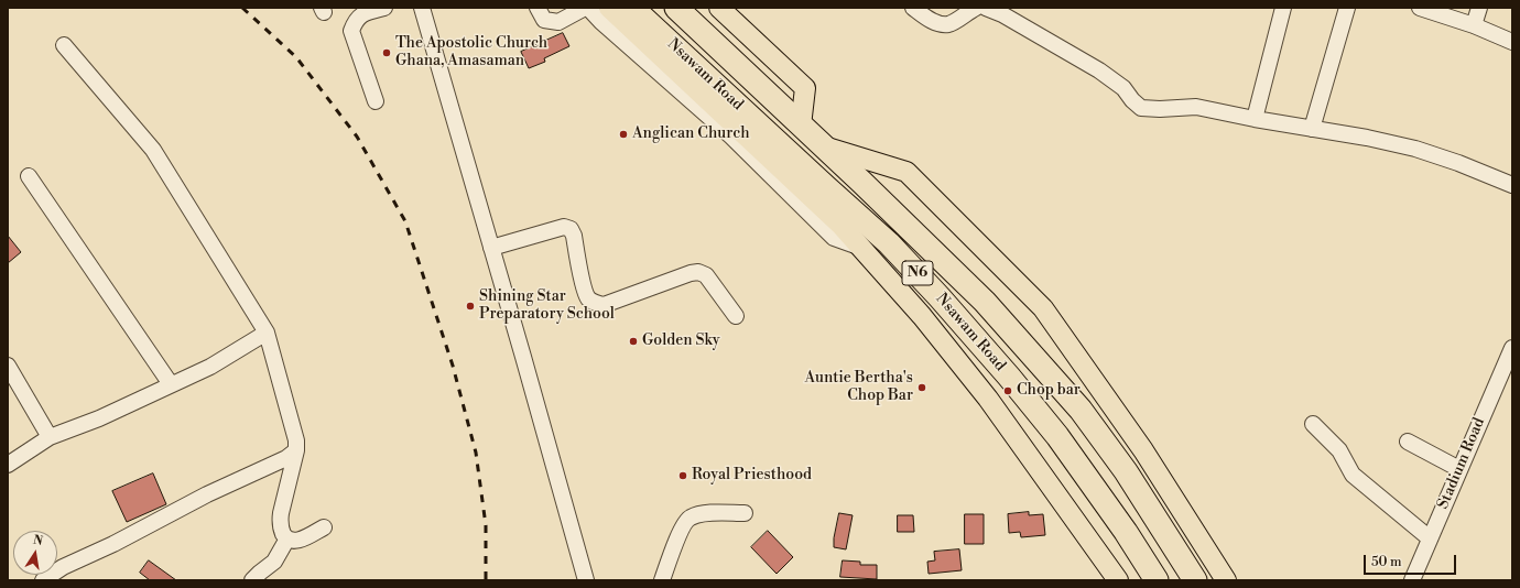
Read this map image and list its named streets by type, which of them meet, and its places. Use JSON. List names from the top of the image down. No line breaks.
{"streets":{"highway":["Nsawam Road","N6"],"street":["Stadium Road"]},"places":["The Apostolic Church Ghana, Amasaman","Anglican Church","Shining Star Preparatory School","Golden Sky","Auntie Bertha's Chop Bar","Chop bar","Royal Priesthood"],"scale_bar":"50 m","north":"top"}
